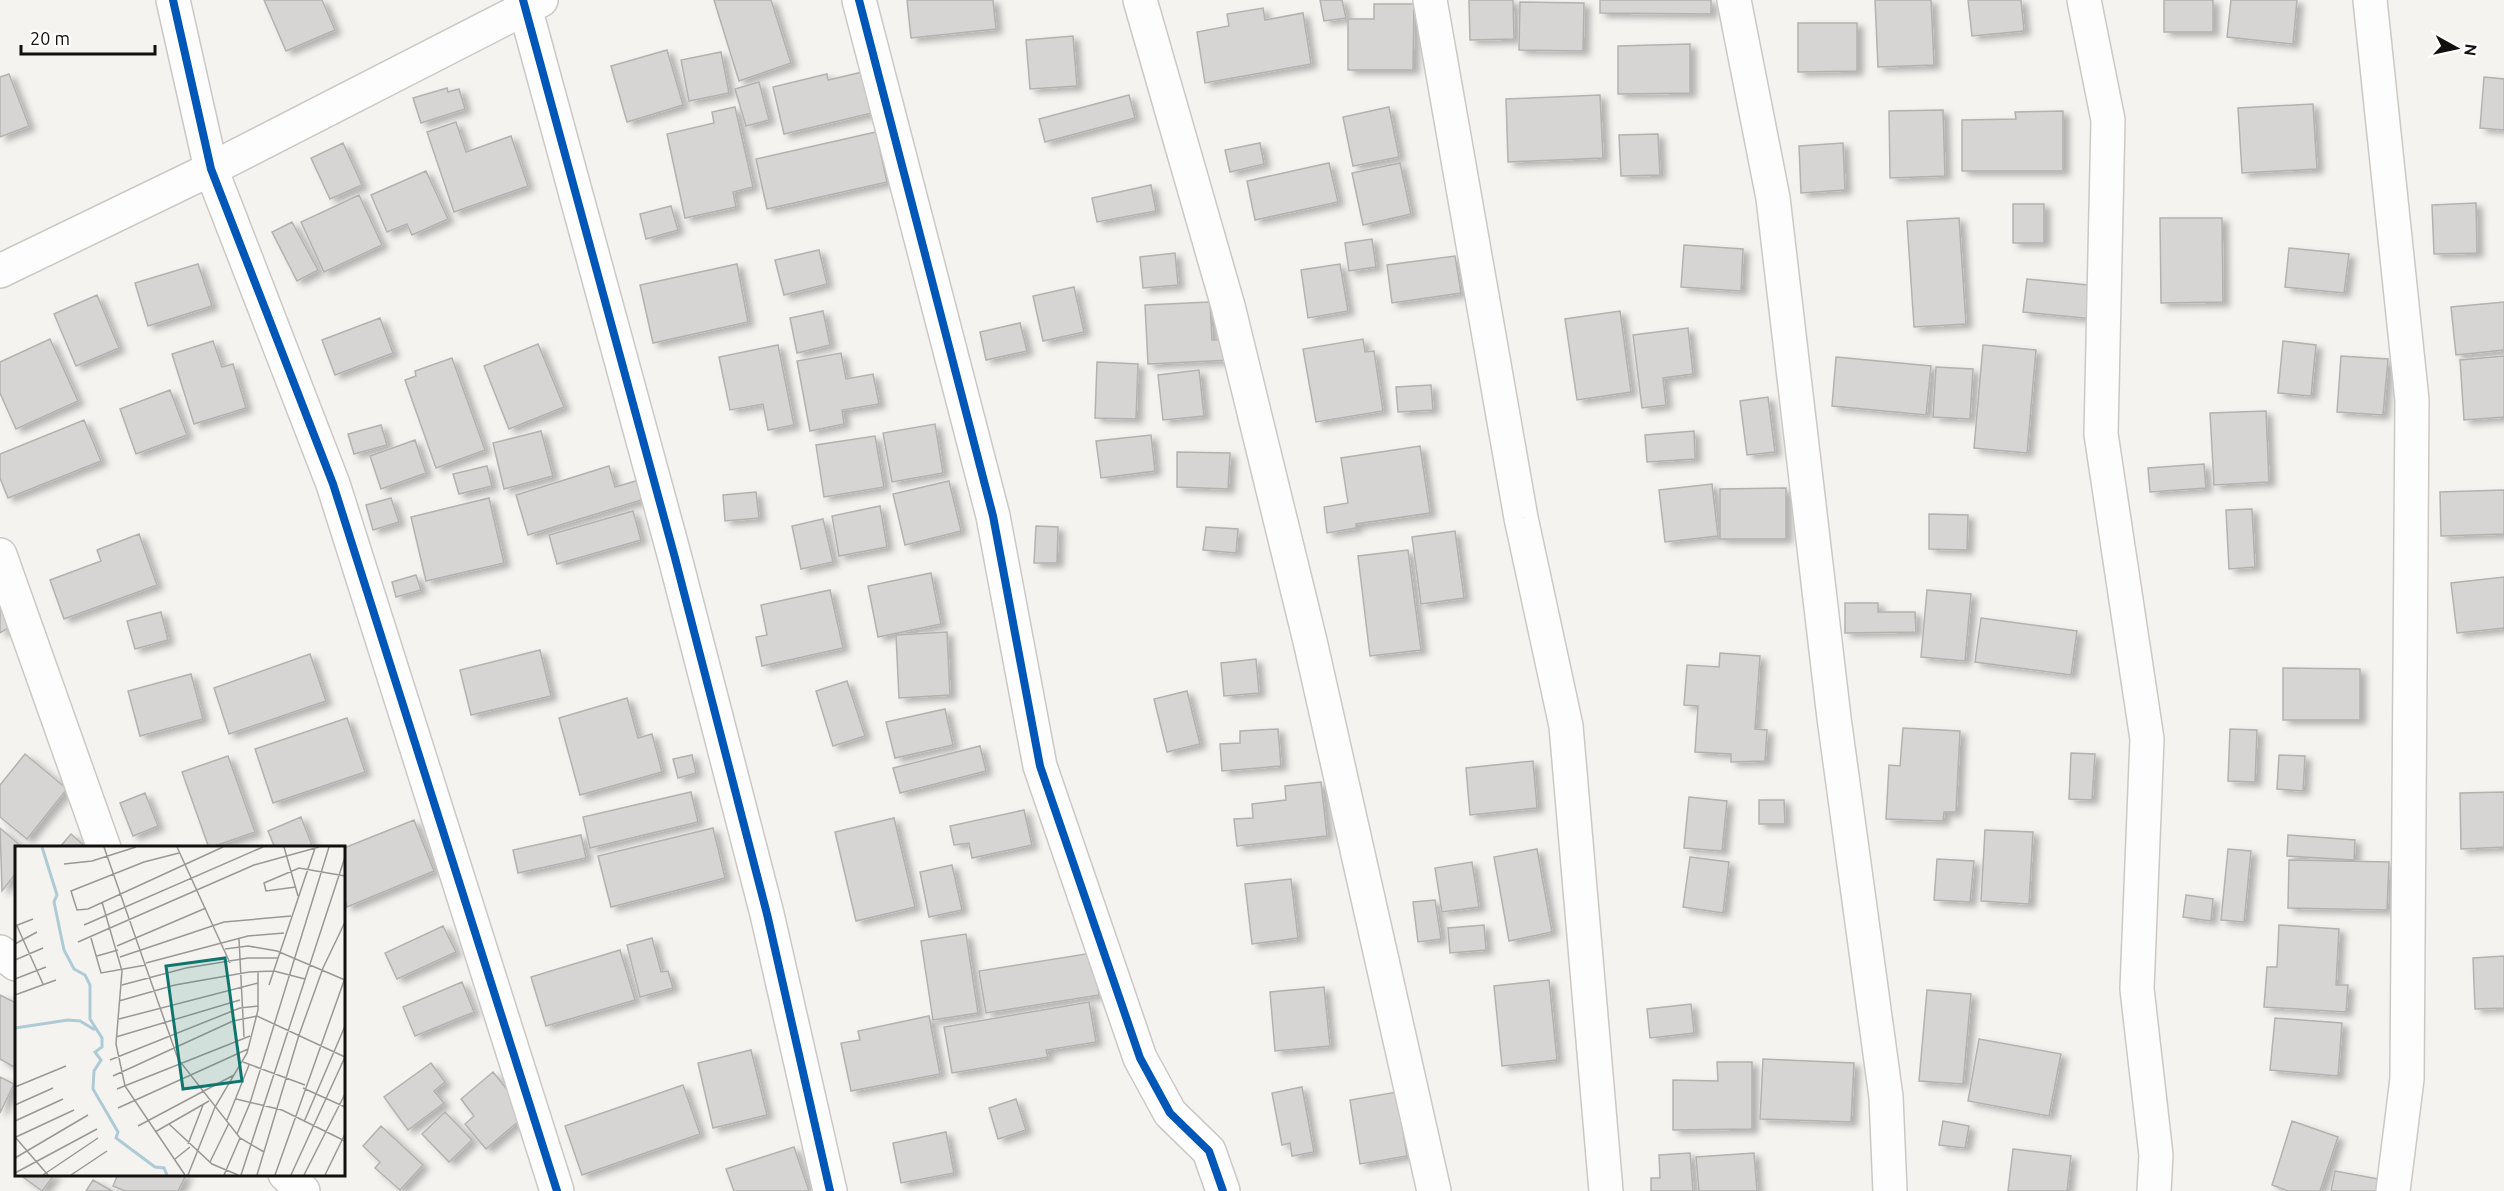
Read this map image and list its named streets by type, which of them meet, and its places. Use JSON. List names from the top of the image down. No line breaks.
{"scale_bar":"20 m","north":"right"}
